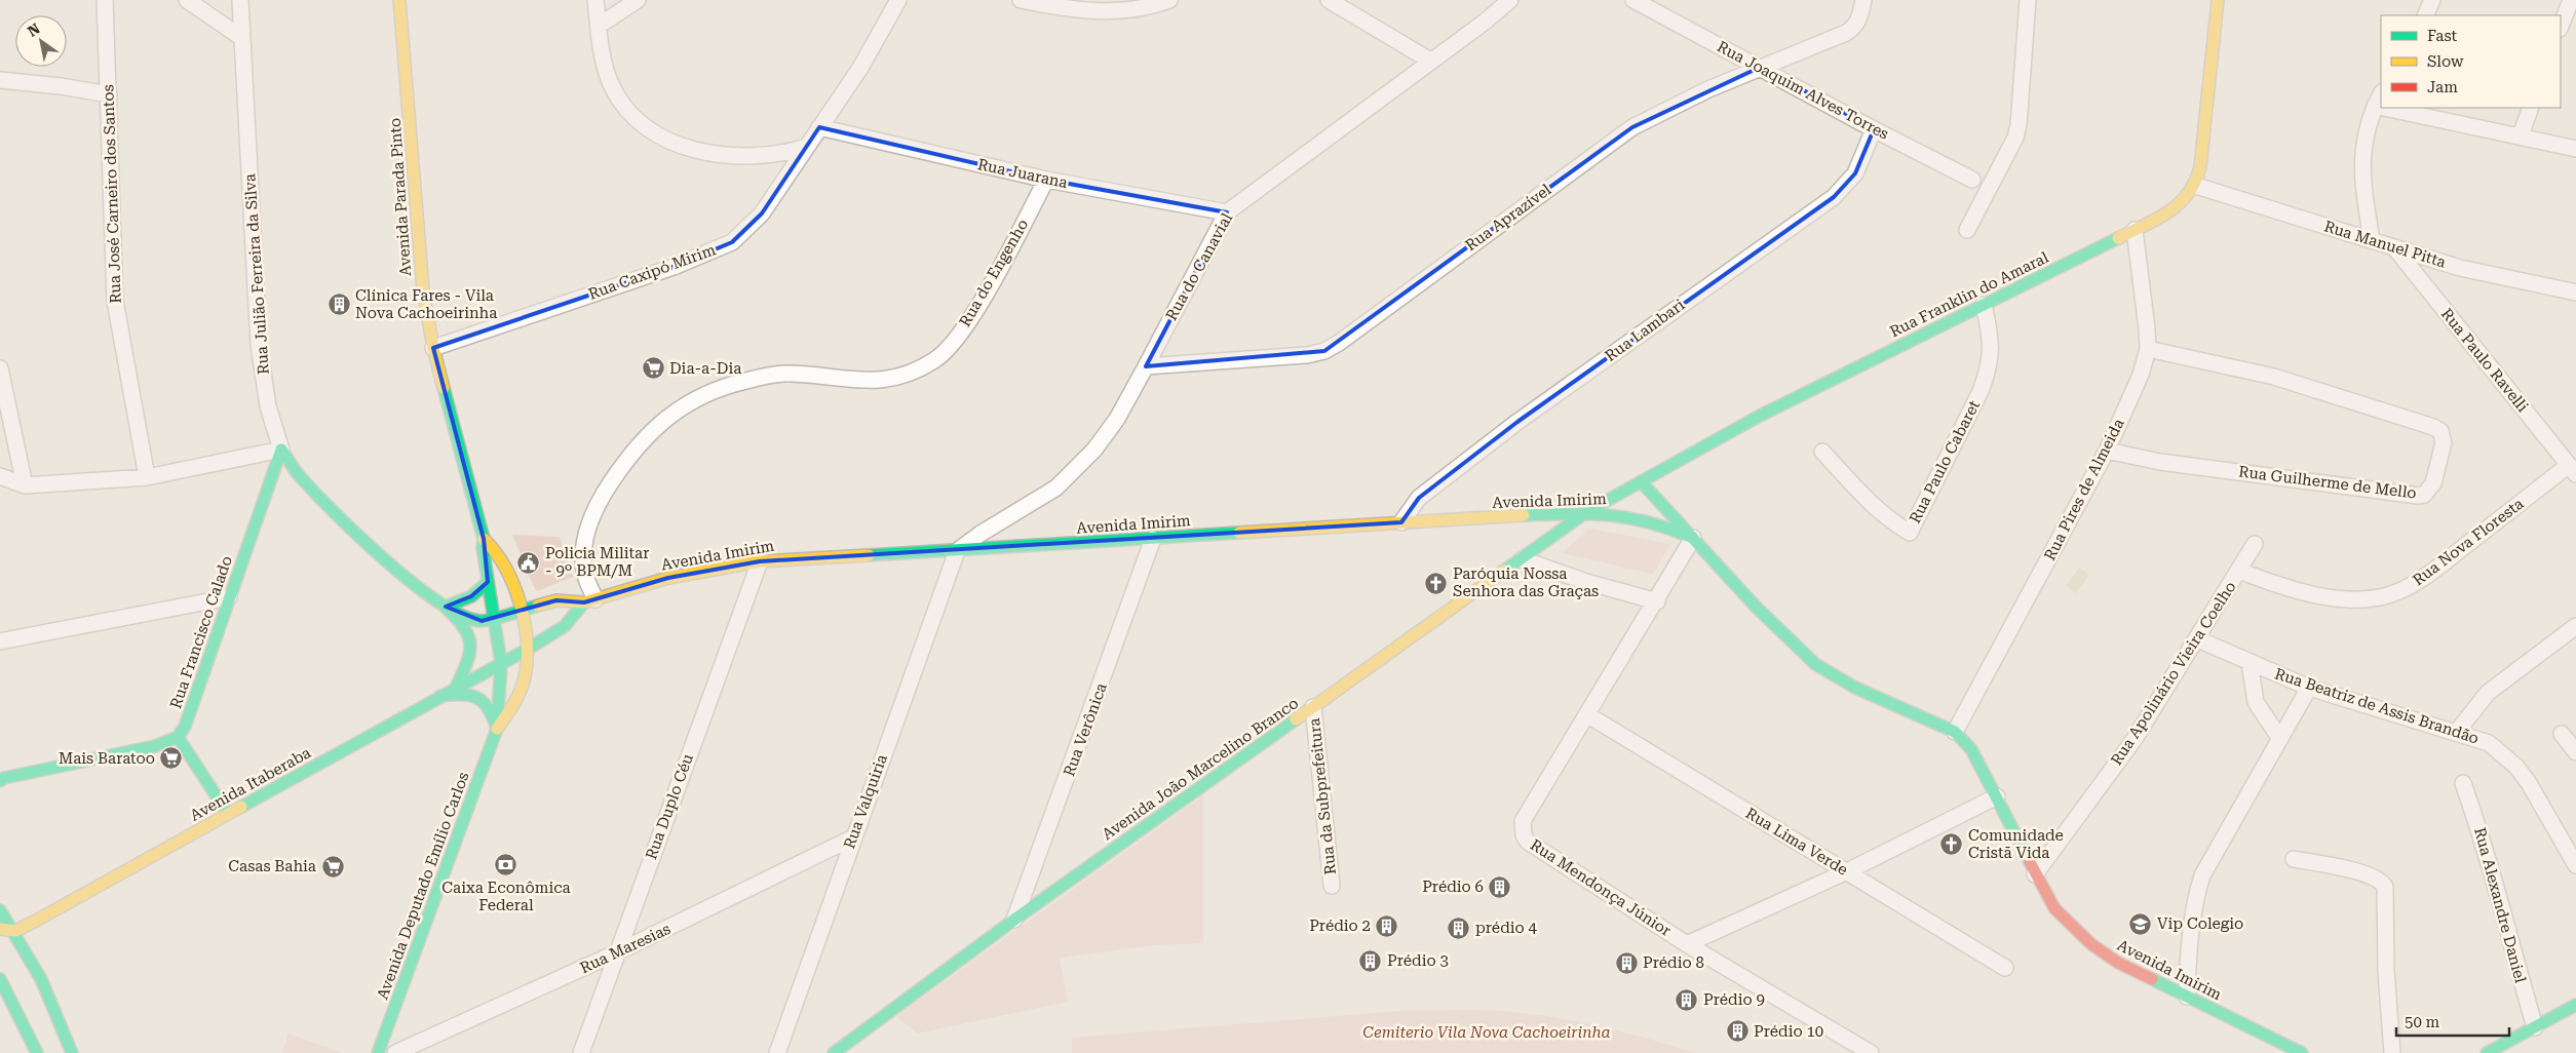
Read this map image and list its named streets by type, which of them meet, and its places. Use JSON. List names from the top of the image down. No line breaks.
{"streets":{"main road":["Avenida Parada Pinto","Rua Julião Ferreira da Silva","Rua Franklin do Amaral","Avenida Imirim","Rua Francisco Calado","Avenida João Marcelino Branco","Avenida Itaberaba","Avenida Deputado Emílio Carlos"],"street":["Rua Joaquim Alves Torres","Rua Juarana","Rua José Carneiro dos Santos","Rua Aprazível","Rua Manuel Pitta","Rua do Canavial","Rua Caxipó Mirim","Rua do Engenho","Rua Lambari","Rua Paulo Ravelli","Rua Paulo Cabaret","Rua Guilherme de Mello","Rua Pires de Almeida","Rua Nova Floresta","Rua Apolinário Vieira Coelho","Rua Beatriz de Assis Brandão","Rua Verônica","Rua da Subprefeitura","Rua Valquiria","Rua Duplo Céu","Rua Lima Verde","Rua Mendonça Júnior","Rua Alexandre Daniel","Rua Maresias"]},"crossings":[["Rua Joaquim Alves Torres","Rua Aprazível"],["Rua Joaquim Alves Torres","Rua Lambari"],["Rua Juarana","Rua do Canavial"],["Rua Juarana","Rua Caxipó Mirim"],["Rua Juarana","Rua do Engenho"],["Avenida Parada Pinto","Rua Caxipó Mirim"],["Avenida Parada Pinto","Rua Julião Ferreira da Silva"],["Avenida Parada Pinto","Avenida Imirim"],["Avenida Parada Pinto","Avenida Itaberaba"],["Avenida Parada Pinto","Avenida Deputado Emílio Carlos"],["Rua Aprazível","Rua do Canavial"],["Rua Manuel Pitta","Rua Franklin do Amaral"],["Rua Manuel Pitta","Rua Paulo Ravelli"],["Rua do Canavial","Avenida Imirim"],["Rua do Canavial","Rua Valquiria"],["Rua do Engenho","Avenida Imirim"],["Rua Julião Ferreira da Silva","Avenida Imirim"],["Rua Julião Ferreira da Silva","Rua Francisco Calado"],["Rua Franklin do Amaral","Rua Paulo Cabaret"],["Rua Franklin do Amaral","Rua Pires de Almeida"],["Rua Franklin do Amaral","Avenida Imirim"],["Rua Franklin do Amaral","Avenida João Marcelino Branco"],["Rua Lambari","Avenida Imirim"],["Rua Paulo Ravelli","Rua Nova Floresta"],["Rua Guilherme de Mello","Rua Pires de Almeida"],["Rua Pires de Almeida","Avenida Imirim"],["Avenida Imirim","Rua Apolinário Vieira Coelho"],["Avenida Imirim","Rua Verônica"],["Avenida Imirim","Avenida João Marcelino Branco"],["Avenida Imirim","Rua Valquiria"],["Avenida Imirim","Rua Duplo Céu"],["Avenida Imirim","Rua Mendonça Júnior"],["Rua Nova Floresta","Rua Apolinário Vieira Coelho"],["Rua Apolinário Vieira Coelho","Rua Beatriz de Assis Brandão"],["Rua Verônica","Avenida João Marcelino Branco"],["Avenida João Marcelino Branco","Rua da Subprefeitura"],["Avenida Itaberaba","Avenida Deputado Emílio Carlos"],["Rua Valquiria","Rua Maresias"],["Rua Duplo Céu","Rua Maresias"],["Rua Lima Verde","Rua Mendonça Júnior"]],"parks":["Cemiterio Vila Nova Cachoeirinha"],"places":{"building":["Clínica Fares - Vila Nova Cachoeirinha","Prédio 6","Prédio 2","prédio 4","Prédio 3","Prédio 8","Prédio 9","Prédio 10"],"supermarket":["Dia-a-Dia","Mais Baratoo","Casas Bahia"],"public building":["Policia Militar - 9º BPM/M"],"church":["Paróquia Nossa Senhora das Graças","Comunidade Cristã Vida"],"bank":["Caixa Econômica Federal"],"school or university":["Vip Colegio"]},"legend":["Fast","Slow","Jam"],"scale_bar":"50 m","north":"top left"}
